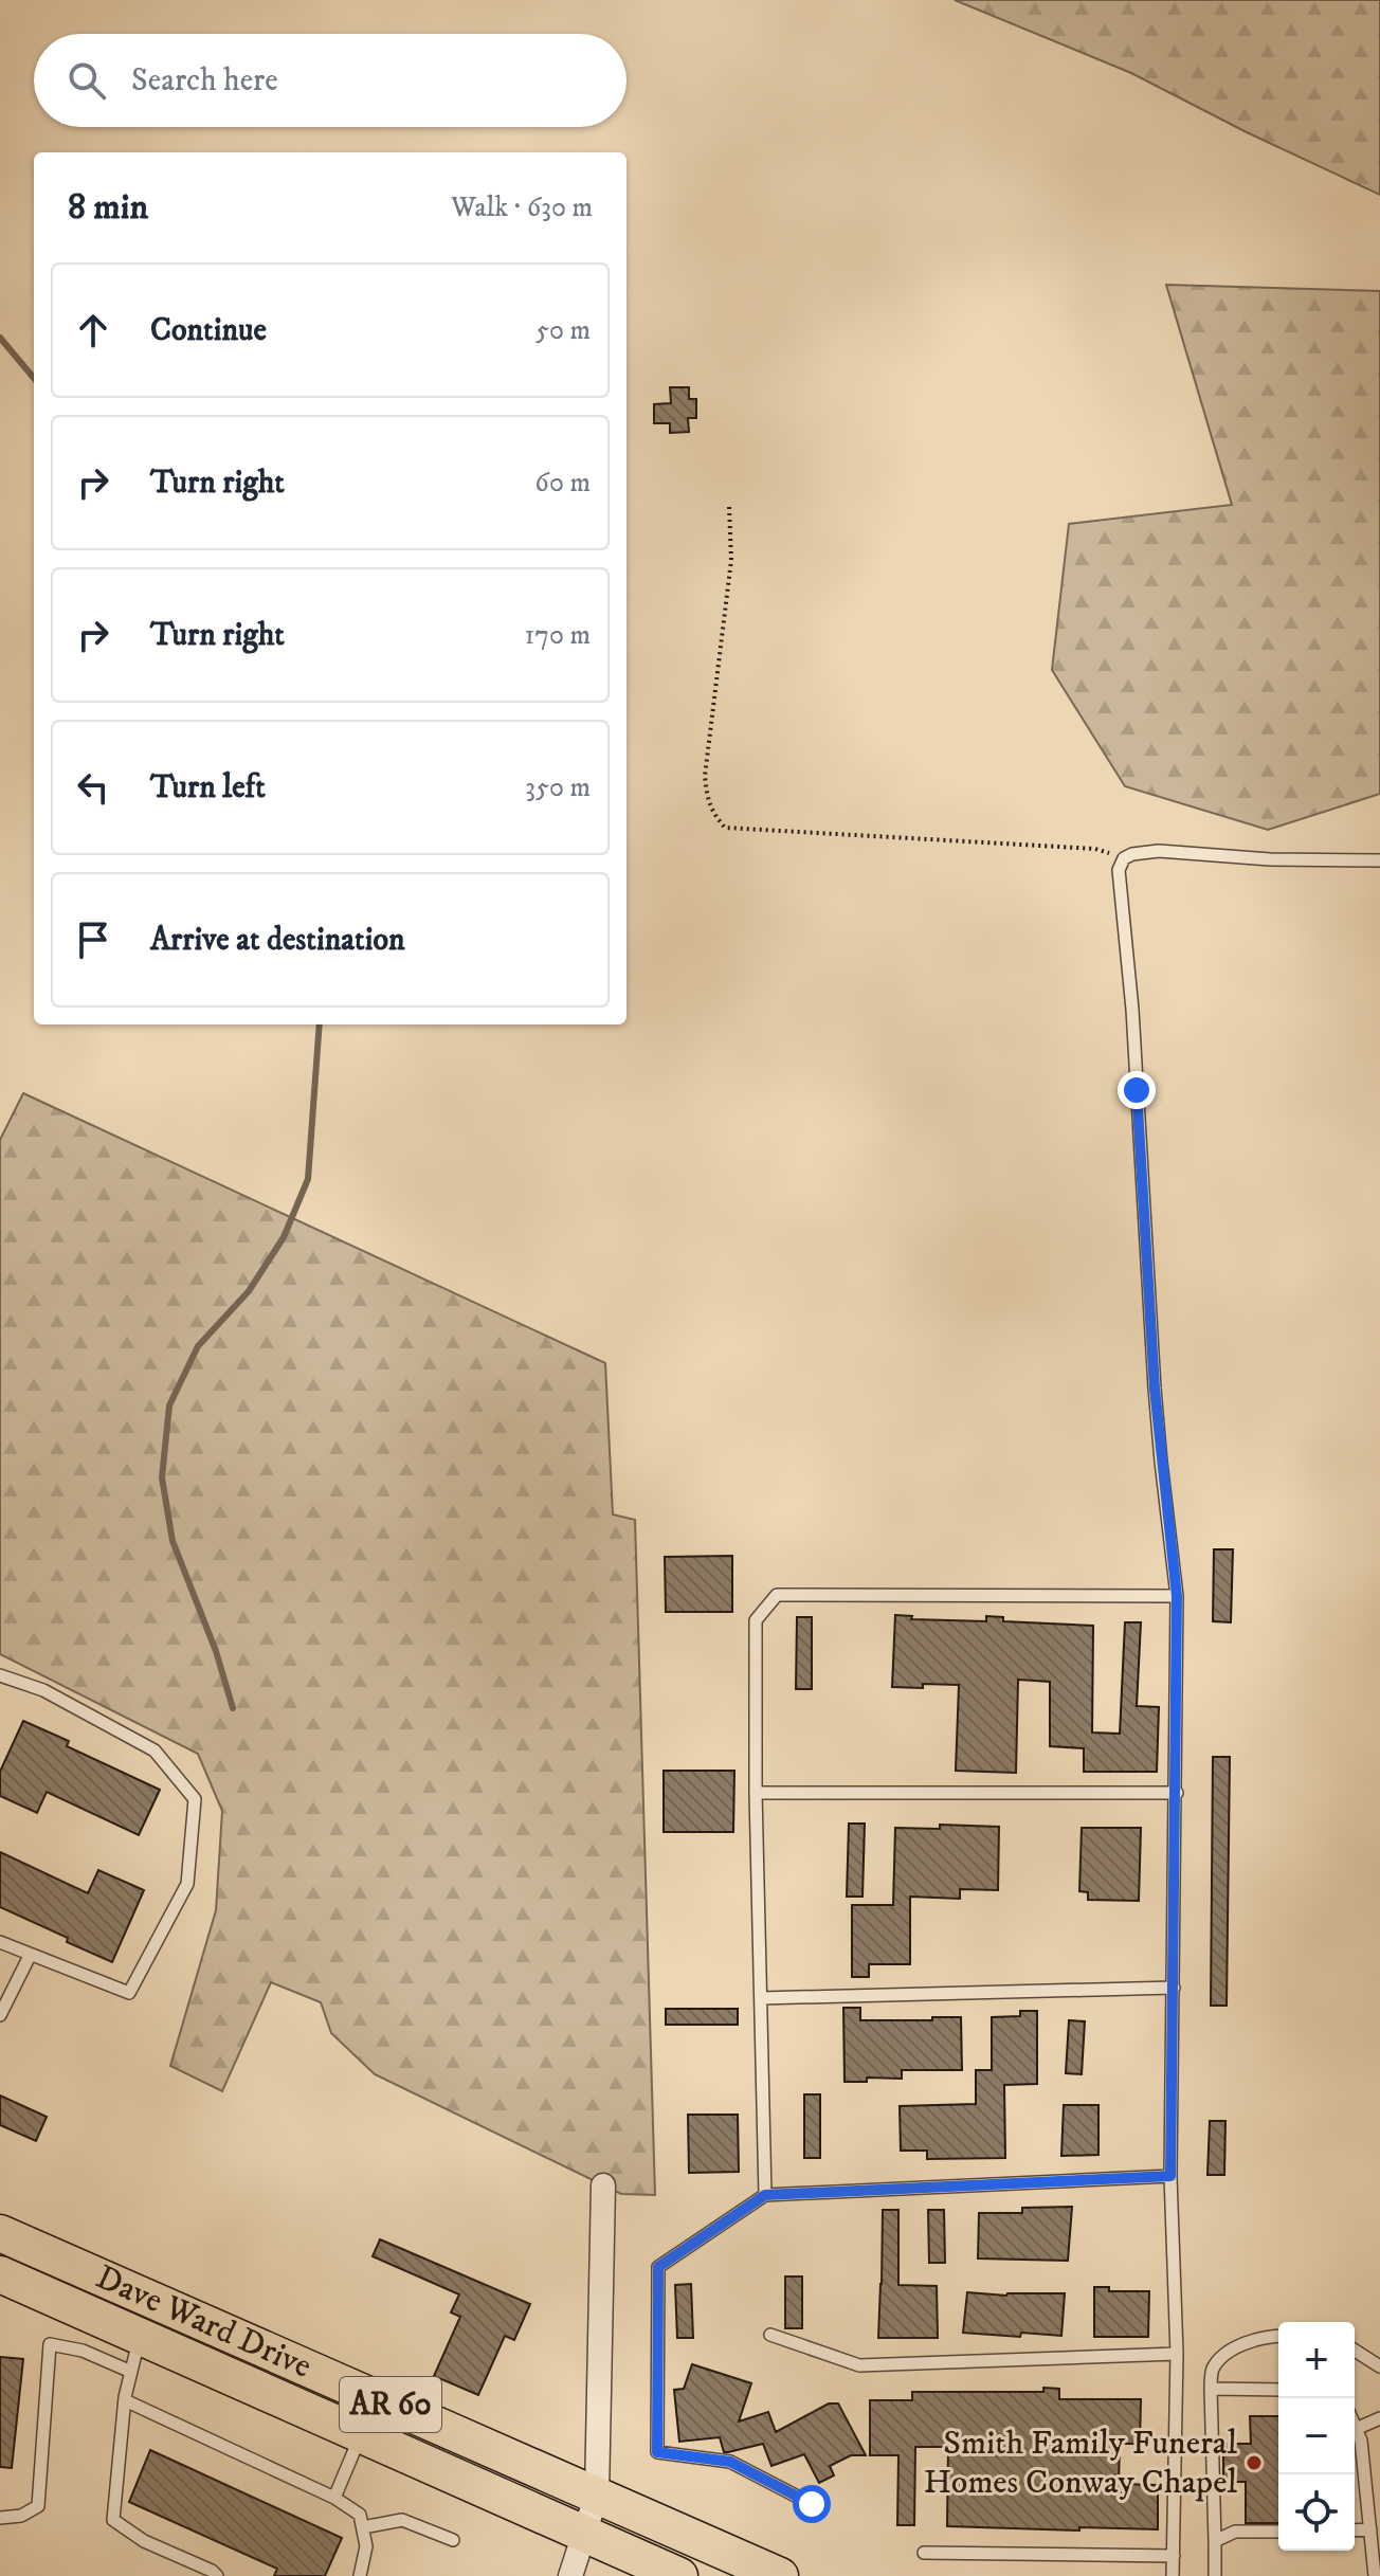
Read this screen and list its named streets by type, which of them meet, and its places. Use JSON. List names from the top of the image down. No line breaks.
{"streets":{"main road":["Dave Ward Drive","AR 60"]},"places":["Smith Family Funeral Homes Conway Chapel"],"page":{"search":"Search here","heading":["8 min","Walk · 630 m"],"list":[["Continue","50 m"],["Turn right","60 m"],["Turn right","170 m"],["Turn left","350 m"],"Arrive at destination"],"map_buttons":["+","−"]}}
